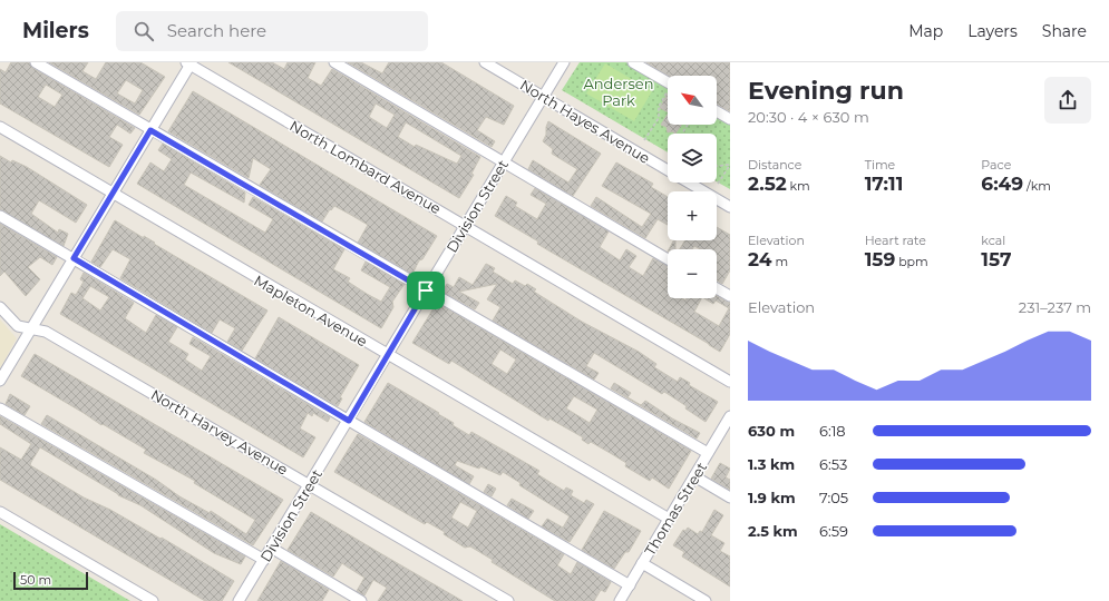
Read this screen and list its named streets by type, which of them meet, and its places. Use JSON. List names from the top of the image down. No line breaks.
{"streets":{"street":["North Hayes Avenue","North Lombard Avenue","Division Street","Mapleton Avenue","North Harvey Avenue","Thomas Street"]},"crossings":[["North Hayes Avenue","Division Street"],["North Lombard Avenue","Division Street"],["Division Street","Mapleton Avenue"],["Division Street","North Harvey Avenue"],["Mapleton Avenue","Thomas Street"]],"parks":["Andersen Park"],"scale_bar":"50 m","north":"top left","page":{"header":"Milers","search":"Search here","nav":["Map","Layers","Share"],"heading":["Evening run","20:30 · 4 × 630 m"],"map_buttons":["+","−"],"stats":[["Distance","2.52 km"],["Time","17:11"],["Pace","6:49 /km"],["Elevation","24 m"],["Heart rate","159 bpm"],["kcal","157"]],"chart":["Elevation","231–237 m"],"list":[{"name":"630 m","note":"6:18"},{"name":"1.3 km","note":"6:53"},{"name":"1.9 km","note":"7:05"},{"name":"2.5 km","note":"6:59"}],"scale":"50 m"}}
